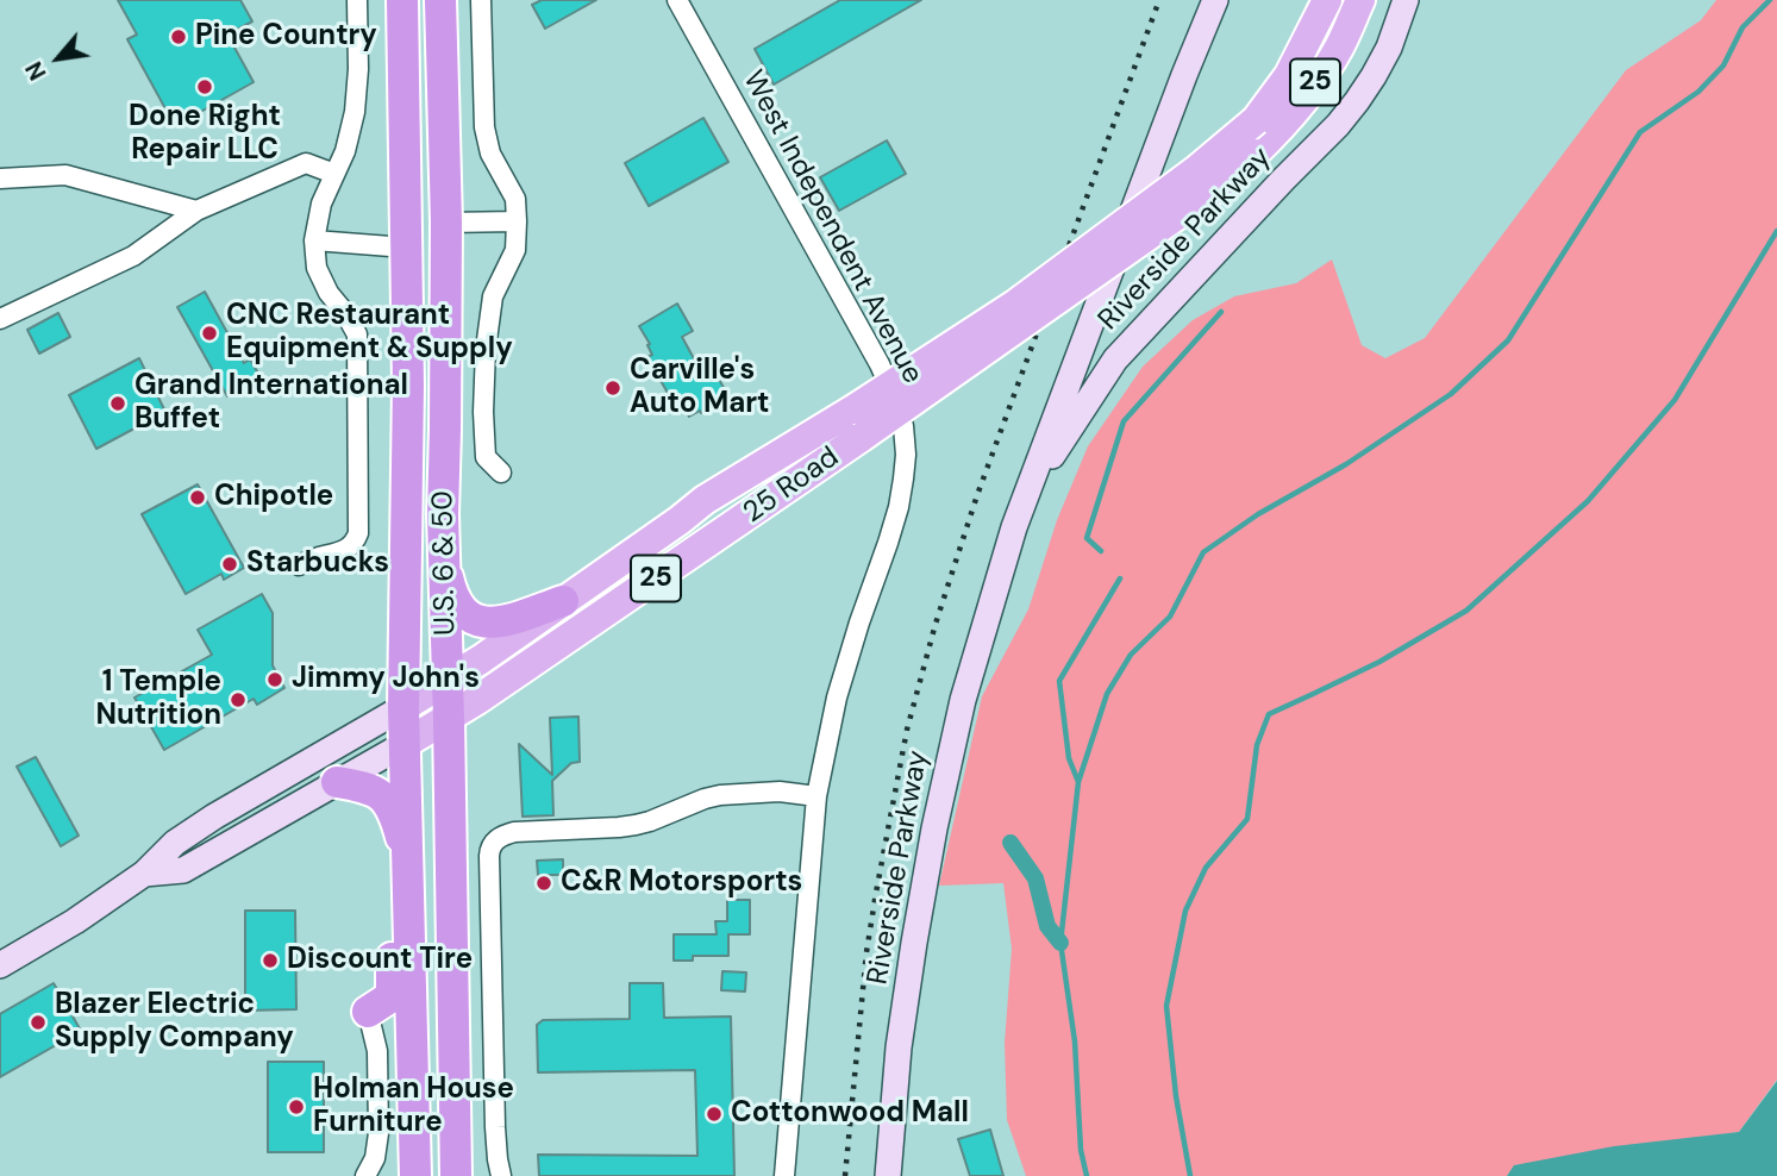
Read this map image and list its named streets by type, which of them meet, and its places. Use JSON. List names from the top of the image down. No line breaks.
{"streets":{"highway":["U.S. 6 & 50"],"main road":["25","Riverside Parkway","25 Road"],"street":["West Independent Avenue"]},"crossings":[["25 Road","U.S. 6 & 50"]],"places":["Pine Country","Done Right Repair LLC","CNC Restaurant Equipment & Supply","Carville's Auto Mart","Grand International Buffet","Chipotle","Starbucks","Jimmy John's","1 Temple Nutrition","C&R Motorsports","Discount Tire","Blazer Electric Supply Company","Holman House Furniture","Cottonwood Mall"],"north":"bottom left"}
